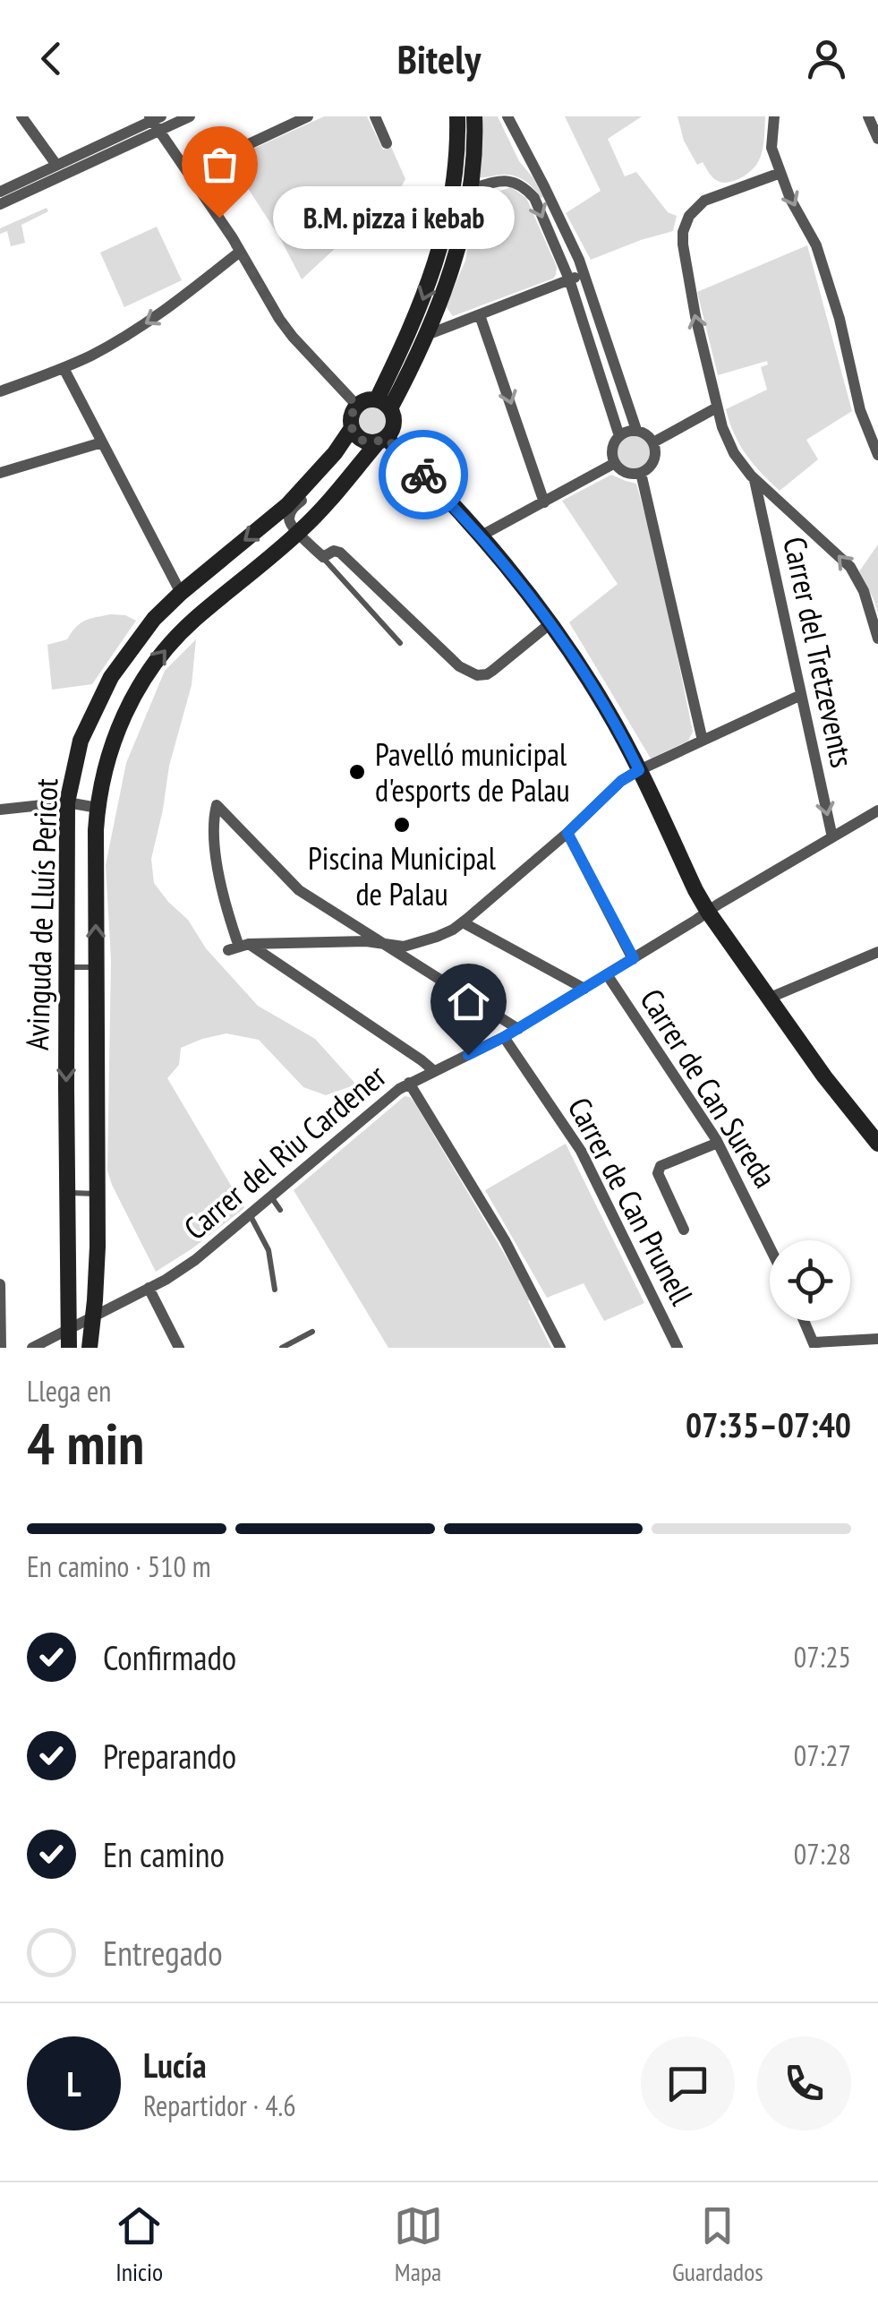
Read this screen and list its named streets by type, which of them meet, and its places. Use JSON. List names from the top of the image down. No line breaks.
{"streets":{"street":["Carrer del Tretzevents","Avinguda de Lluís Pericot","Carrer de Can Sureda","Carrer del Riu Cardener","Carrer de Can Prunell"]},"crossings":[["Carrer del Tretzevents","Carrer del Riu Cardener"],["Avinguda de Lluís Pericot","Carrer del Riu Cardener"],["Carrer de Can Sureda","Carrer del Riu Cardener"],["Carrer del Riu Cardener","Carrer de Can Prunell"]],"one_way":["Carrer del Tretzevents"],"places":["B.M. pizza i kebab","Pavelló municipal d'esports de Palau","Piscina Municipal de Palau"],"page":{"header":"Bitely","bubble":"B.M. pizza i kebab","heading":["4 min","Llega en","07:35–07:40"],"panel":["Lucía","Repartidor · 4.6"],"bar":"En camino · 510 m","list":[["Confirmado","07:25"],["Preparando","07:27"],["En camino","07:28"],"Entregado"],"round":"L","tabs":["Inicio","Mapa","Guardados"]}}
